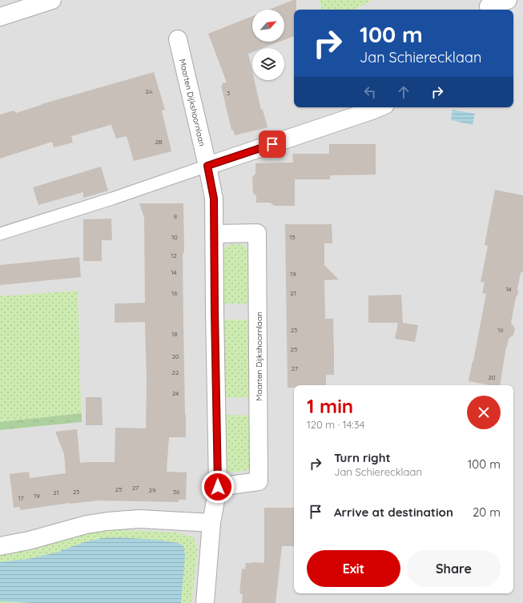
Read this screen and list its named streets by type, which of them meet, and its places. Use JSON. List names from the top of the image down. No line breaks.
{"streets":{"street":["Maarten Dijkshoornlaan"]},"house_numbers":["2A","3","2B","8","10","15","12","14","19","14","16","21","23","16","18","25","20","27","22","20","24","27","25","29","23","36","21","19","17"],"north":"top right","page":{"turn":["100 m","Jan Schierecklaan"],"heading":["1 min","120 m · 14:34"],"list":[{"name":"Turn right","note":"Jan Schierecklaan","value":"100 m"},{"name":"Arrive at destination","value":"20 m"}],"buttons":["Exit","Share"]}}
